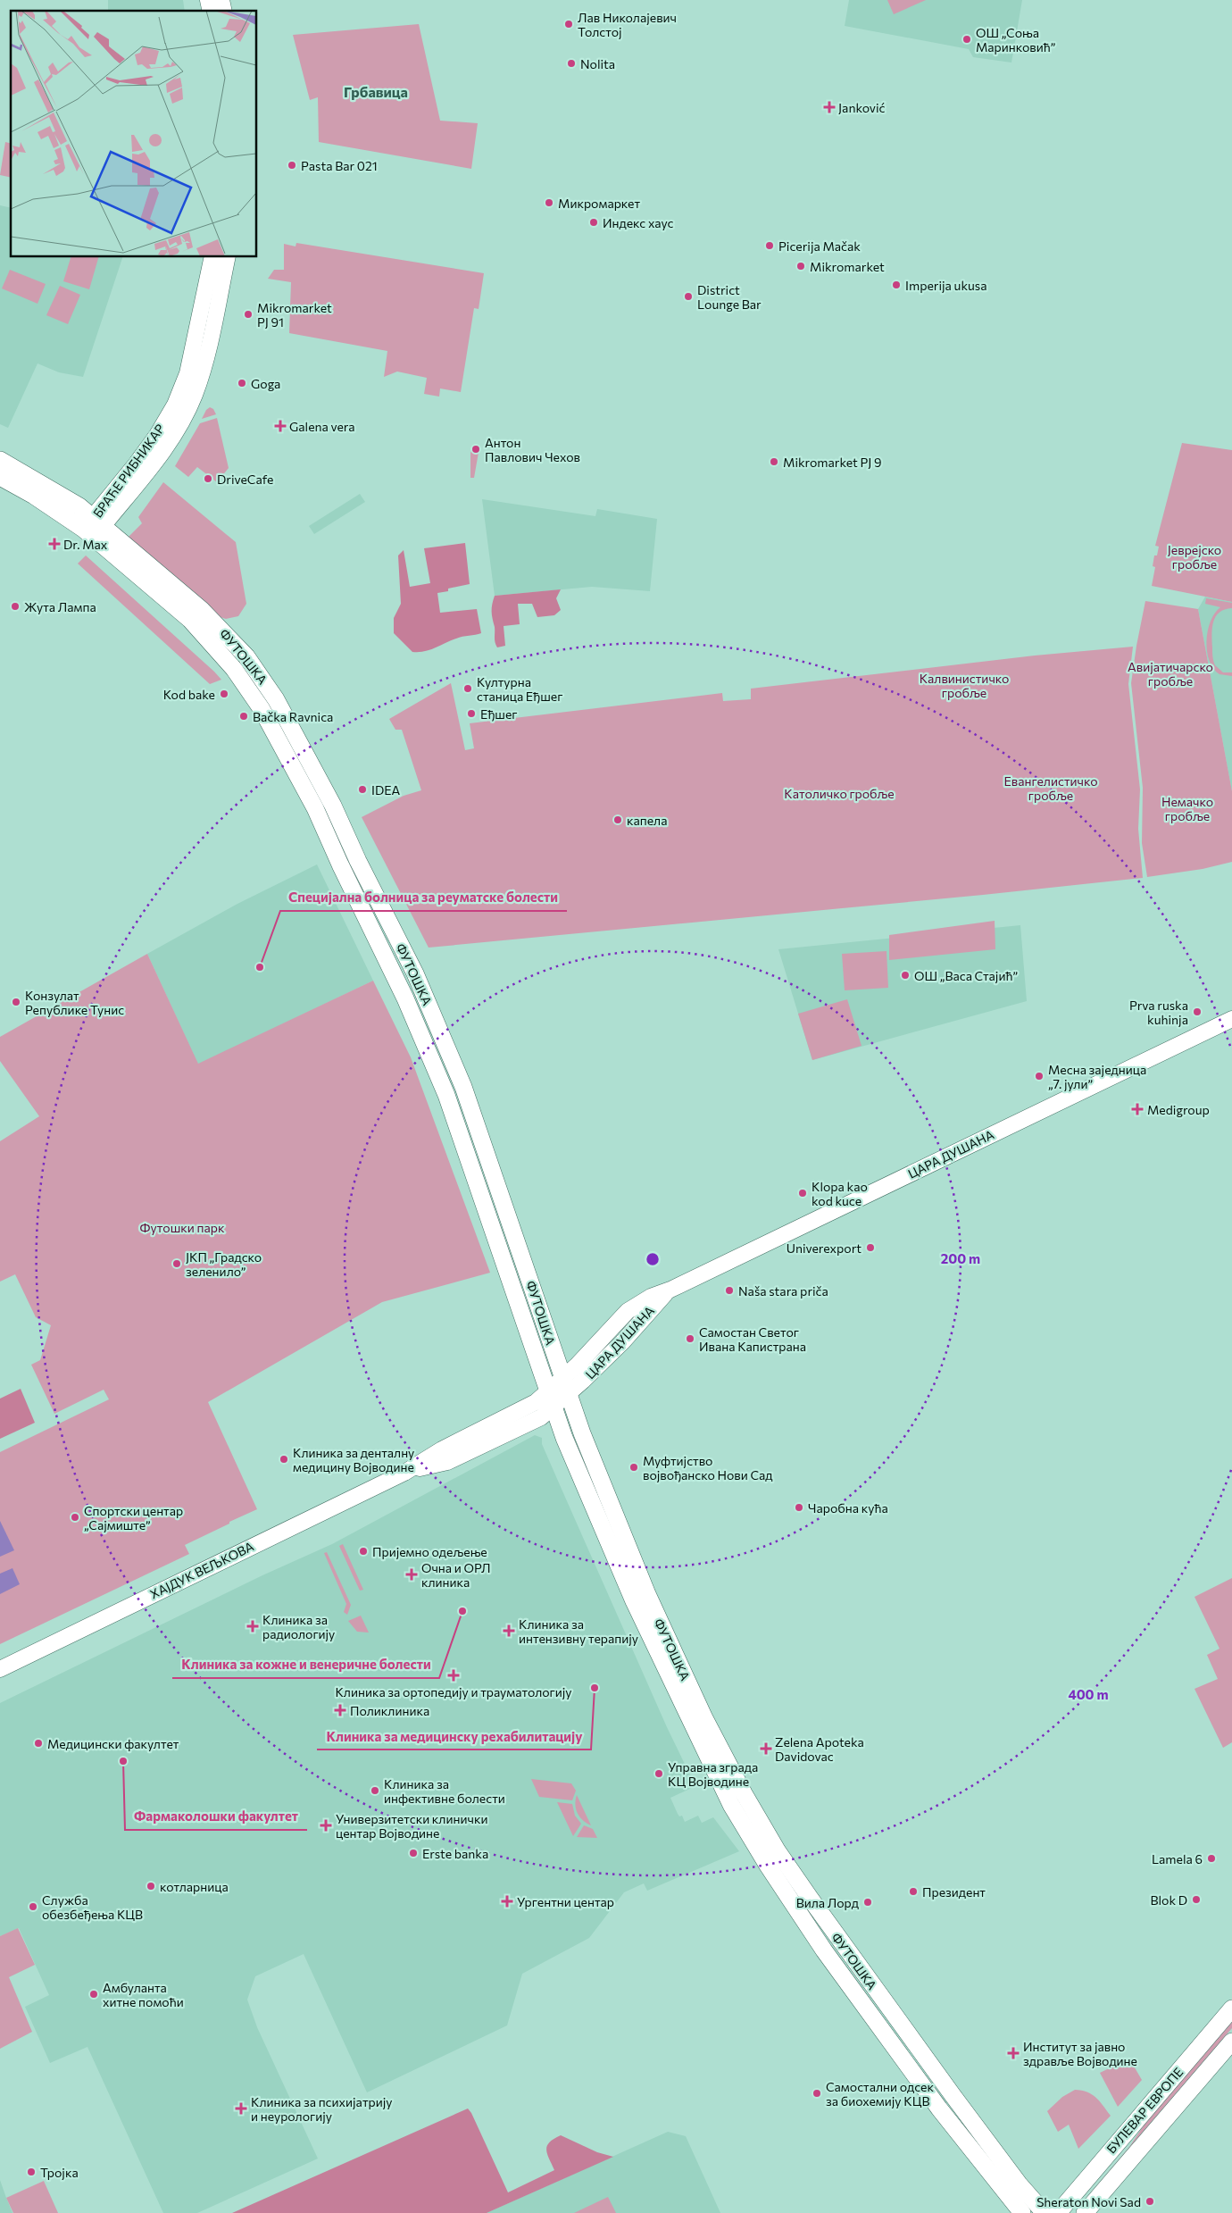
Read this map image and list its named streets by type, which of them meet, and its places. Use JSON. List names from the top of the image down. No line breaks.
{"streets":{"main road":["ФУТОШКА","БУЛЕВАР ЕВРОПЕ"],"street":["БРАЋЕ РИБНИКАР","ЦАРА ДУШАНА","ХАЈДУК ВЕЉКОВА"]},"crossings":[["БРАЋЕ РИБНИКАР","ФУТОШКА"],["ФУТОШКА","ЦАРА ДУШАНА"],["ФУТОШКА","ХАЈДУК ВЕЉКОВА"],["ЦАРА ДУШАНА","ХАЈДУК ВЕЉКОВА"]],"districts":["Грбавица"],"parks":["Јеврејско гробље","Авијатичарско гробље","Калвинистичко гробље","Евангелистичко гробље","Католичко гробље","Немачко гробље","Футошки парк"],"places":{"other":["Лав Николајевич Толстој","ОШ „Соња Маринковић”","Nolita","Pasta Bar 021","Микромаркет","Индекс хаус","Picerija Mačak","Mikromarket","Imperija ukusa","District Lounge Bar","Mikromarket PJ 91","Goga","Антон Павлович Чехов","Mikromarket PJ 9","DriveCafe","Жута Лампа","Културна станица Еђшег","Kod bake","Еђшег","Bačka Ravnica","IDEA","капела","Специјална болница за реуматске болести","ОШ „Васа Стајић”","Конзулат Републике Тунис","Prva ruska kuhinja","Месна заједница „7. јули”","Klopa kao kod kuce","Univerexport","ЈКП „Градско зеленило”","Naša stara priča","Самостан Светог Ивана Капистрана","Клиника за денталну медицину Војводине","Муфтијство војвођанско Нови Сад","Чаробна кућа","Спортски центар „Сајмиште”","Пријемно одељење","Клиника за кожне и венеричне болести","Клиника за медицинску рехабилитацију","Медицински факултет","Фармаколошки факултет","Управна зграда КЦ Војводине","Клиника за инфективне болести","Erste banka","Lamela 6","котларница","Президент","Blok D","Вила Лорд","Служба обезбеђења КЦВ","Амбуланта хитне помоћи","Самостални одсек за биохемију КЦВ","Тројка","Sheraton Novi Sad"],"health":["Janković","Galena vera","Dr. Max","Medigroup","Очна и ОРЛ клиника","Клиника за радиологију","Клиника за интензивну терапију","Клиника за ортопедију и трауматологију","Поликлиника","Zelena Apoteka Davidovac","Универзитетски клинички центар Војводине","Ургентни центар","Институт за јавно здравље Војводине","Клиника за психијатрију и неурологију"]},"rings":["200 m","400 m"]}
